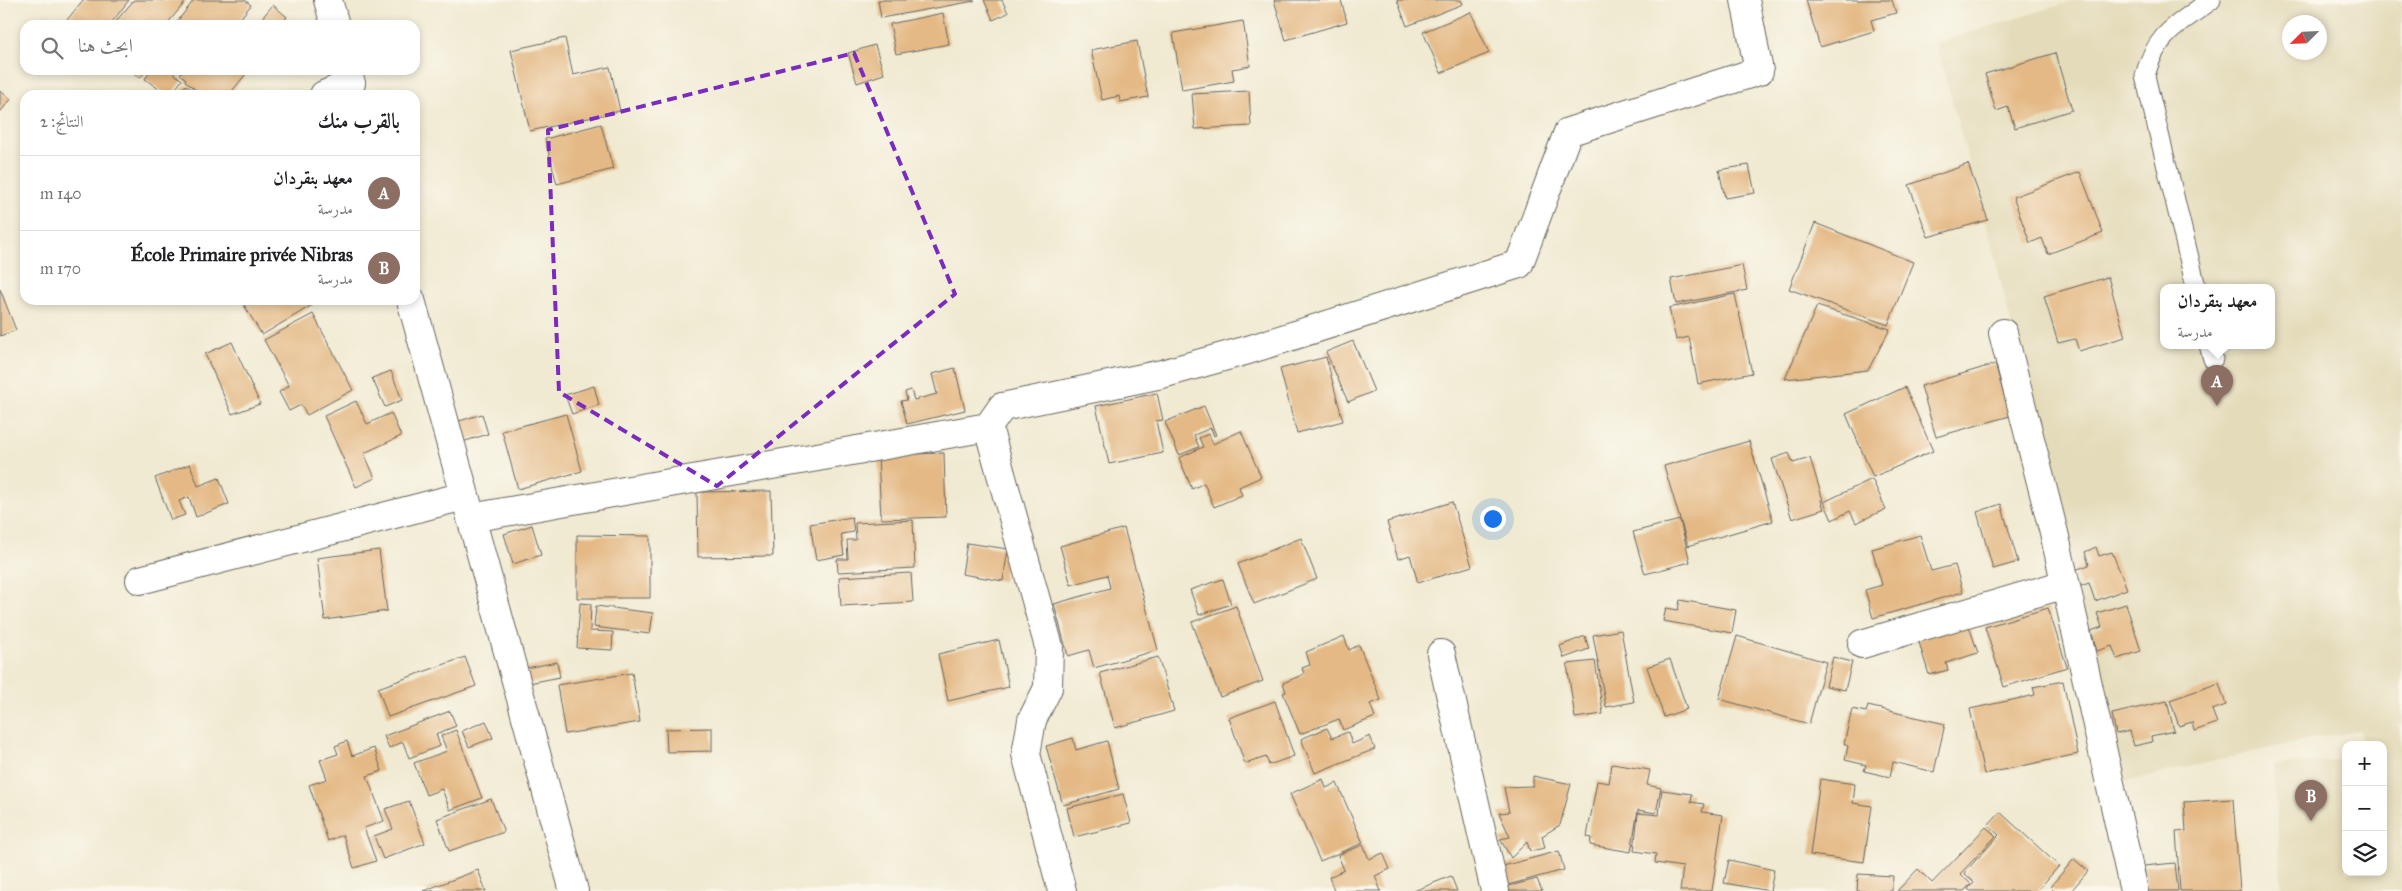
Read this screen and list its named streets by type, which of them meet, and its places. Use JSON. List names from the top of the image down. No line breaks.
{"north":"bottom left","page":{"search":"ابحث هنا","heading":["بالقرب منك","النتائج: 2"],"list":[{"mark":"A","name":"معهد بنقردان","note":"مدرسة","value":"140 m"},{"mark":"B","name":"École Primaire privée Nibras","note":"مدرسة","value":"170 m"}],"popup":["معهد بنقردان","مدرسة"],"pins":["A","B"],"map_buttons":["+","−"]}}
